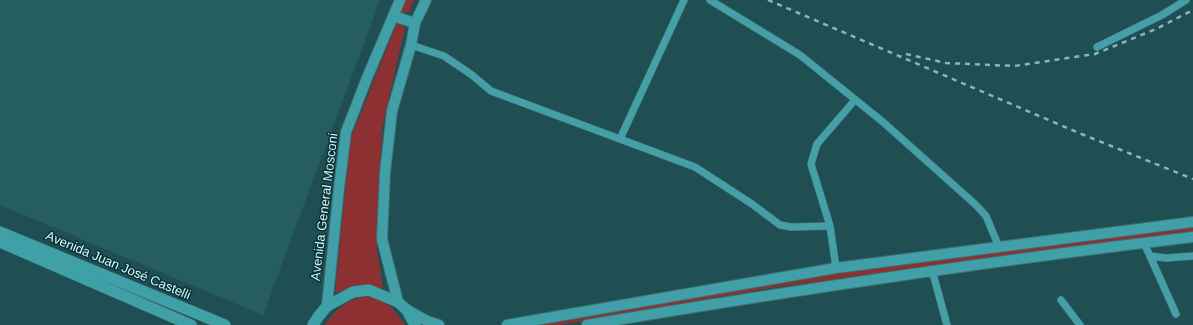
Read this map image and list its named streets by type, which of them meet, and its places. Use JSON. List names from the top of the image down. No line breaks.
{"streets":{"main road":["Avenida Juan José Castelli"],"street":["Avenida General Mosconi"]}}
